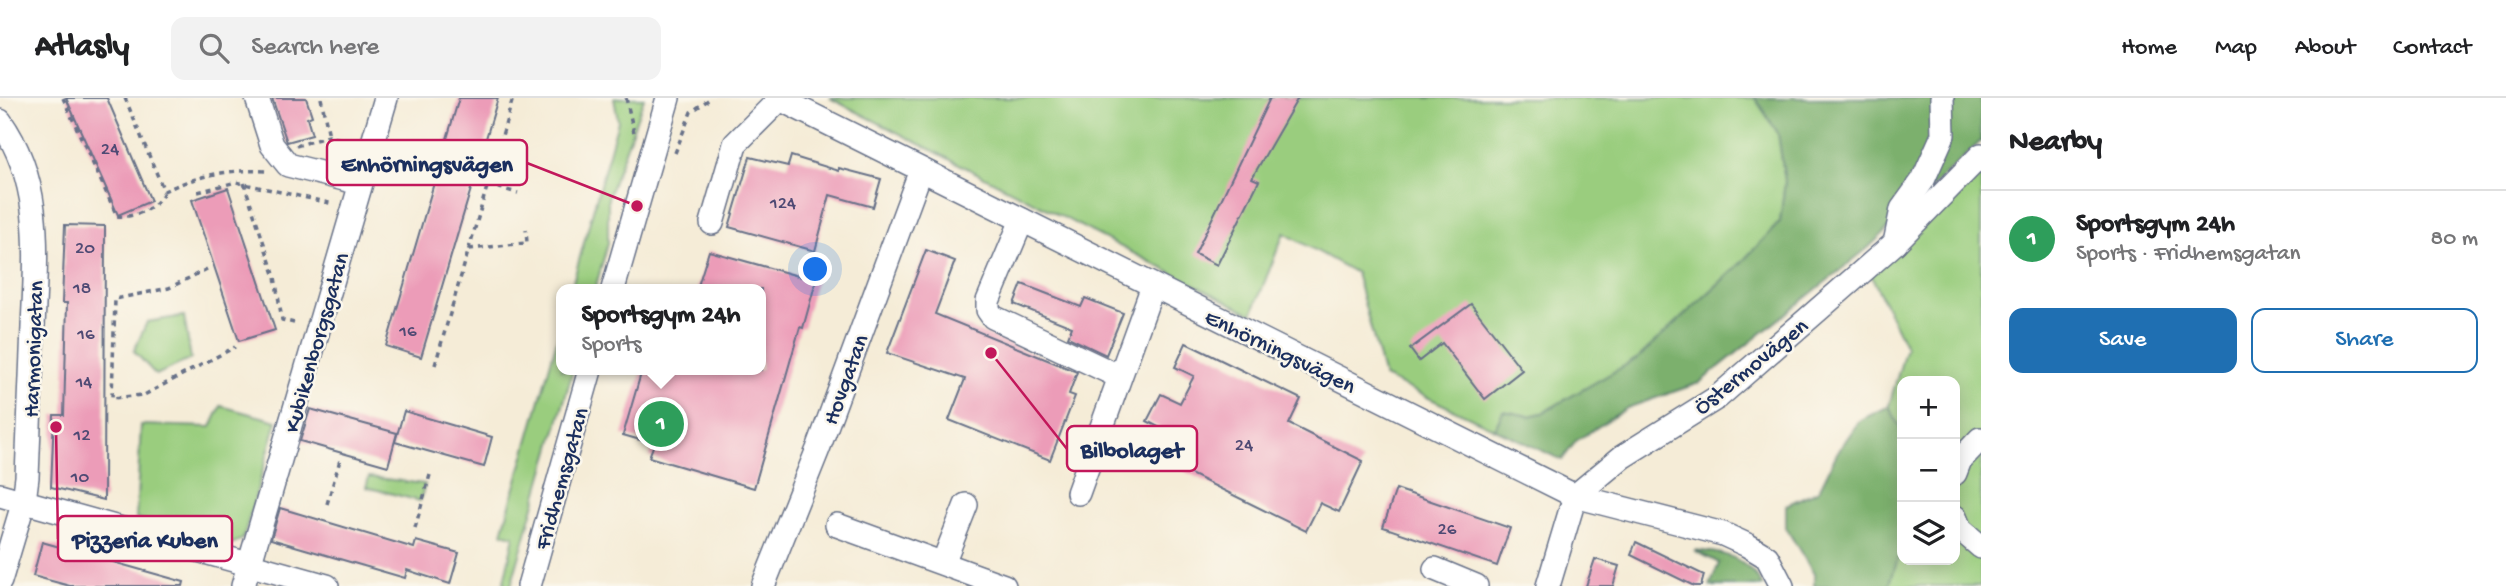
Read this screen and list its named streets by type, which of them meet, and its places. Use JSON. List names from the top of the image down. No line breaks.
{"streets":{"street":["Kubikenborgsgatan","Harmonigatan","Enhörningsvägen","Östermovägen","Hovgatan","Fridhemsgatan"]},"crossings":[["Enhörningsvägen","Östermovägen"],["Enhörningsvägen","Hovgatan"]],"places":["Enhörningsvägen","Bilbolaget","Pizzeria Kuben"],"house_numbers":["24","124","20","18","16","16","14","12","24","10","26"],"page":{"header":"Atlasly","search":"Search here","nav":["Home","Map","About","Contact"],"heading":"Nearby","list":[{"mark":"1","name":"Sportsgym 24h","note":"Sports · Fridhemsgatan","value":"80 m"}],"popup":["Sportsgym 24h","Sports"],"buttons":["Save","Share"],"map_buttons":["+","−"],"pins":"1"}}
